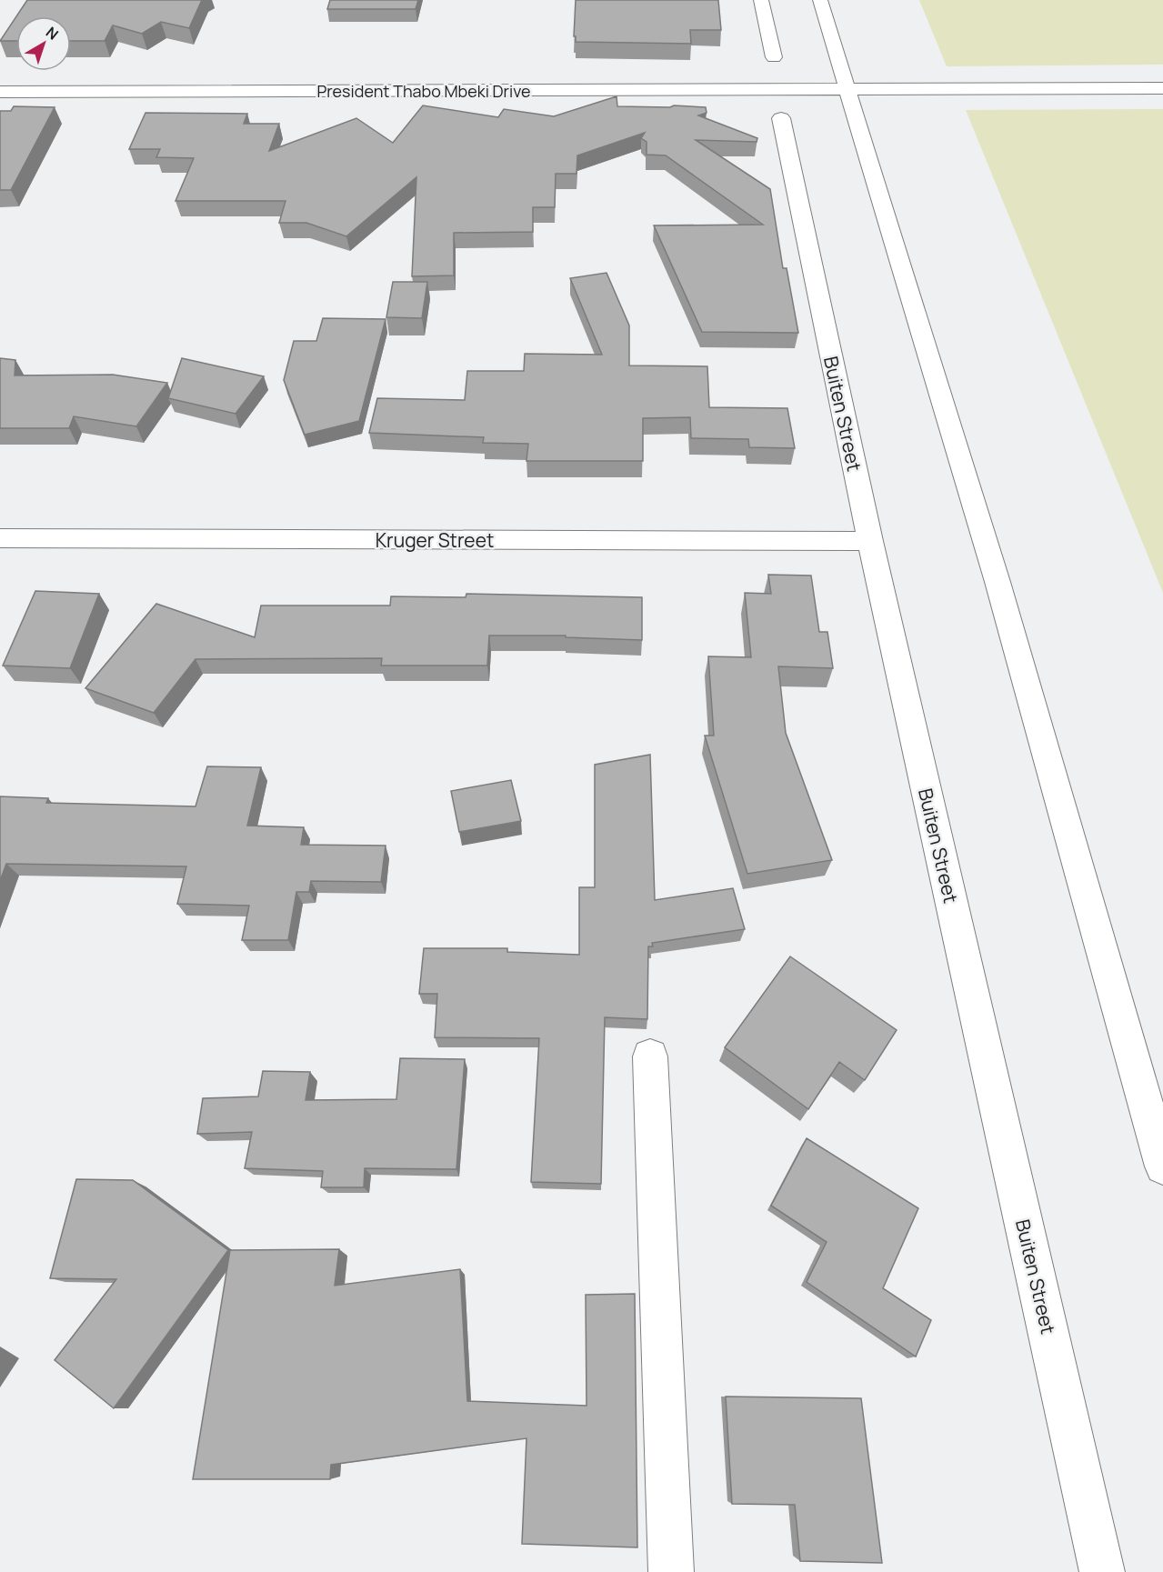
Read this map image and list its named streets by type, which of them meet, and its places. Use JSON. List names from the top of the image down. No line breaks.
{"streets":{"street":["President Thabo Mbeki Drive","Buiten Street","Kruger Street"]},"crossings":[["Buiten Street","Kruger Street"]],"north":"top right"}
